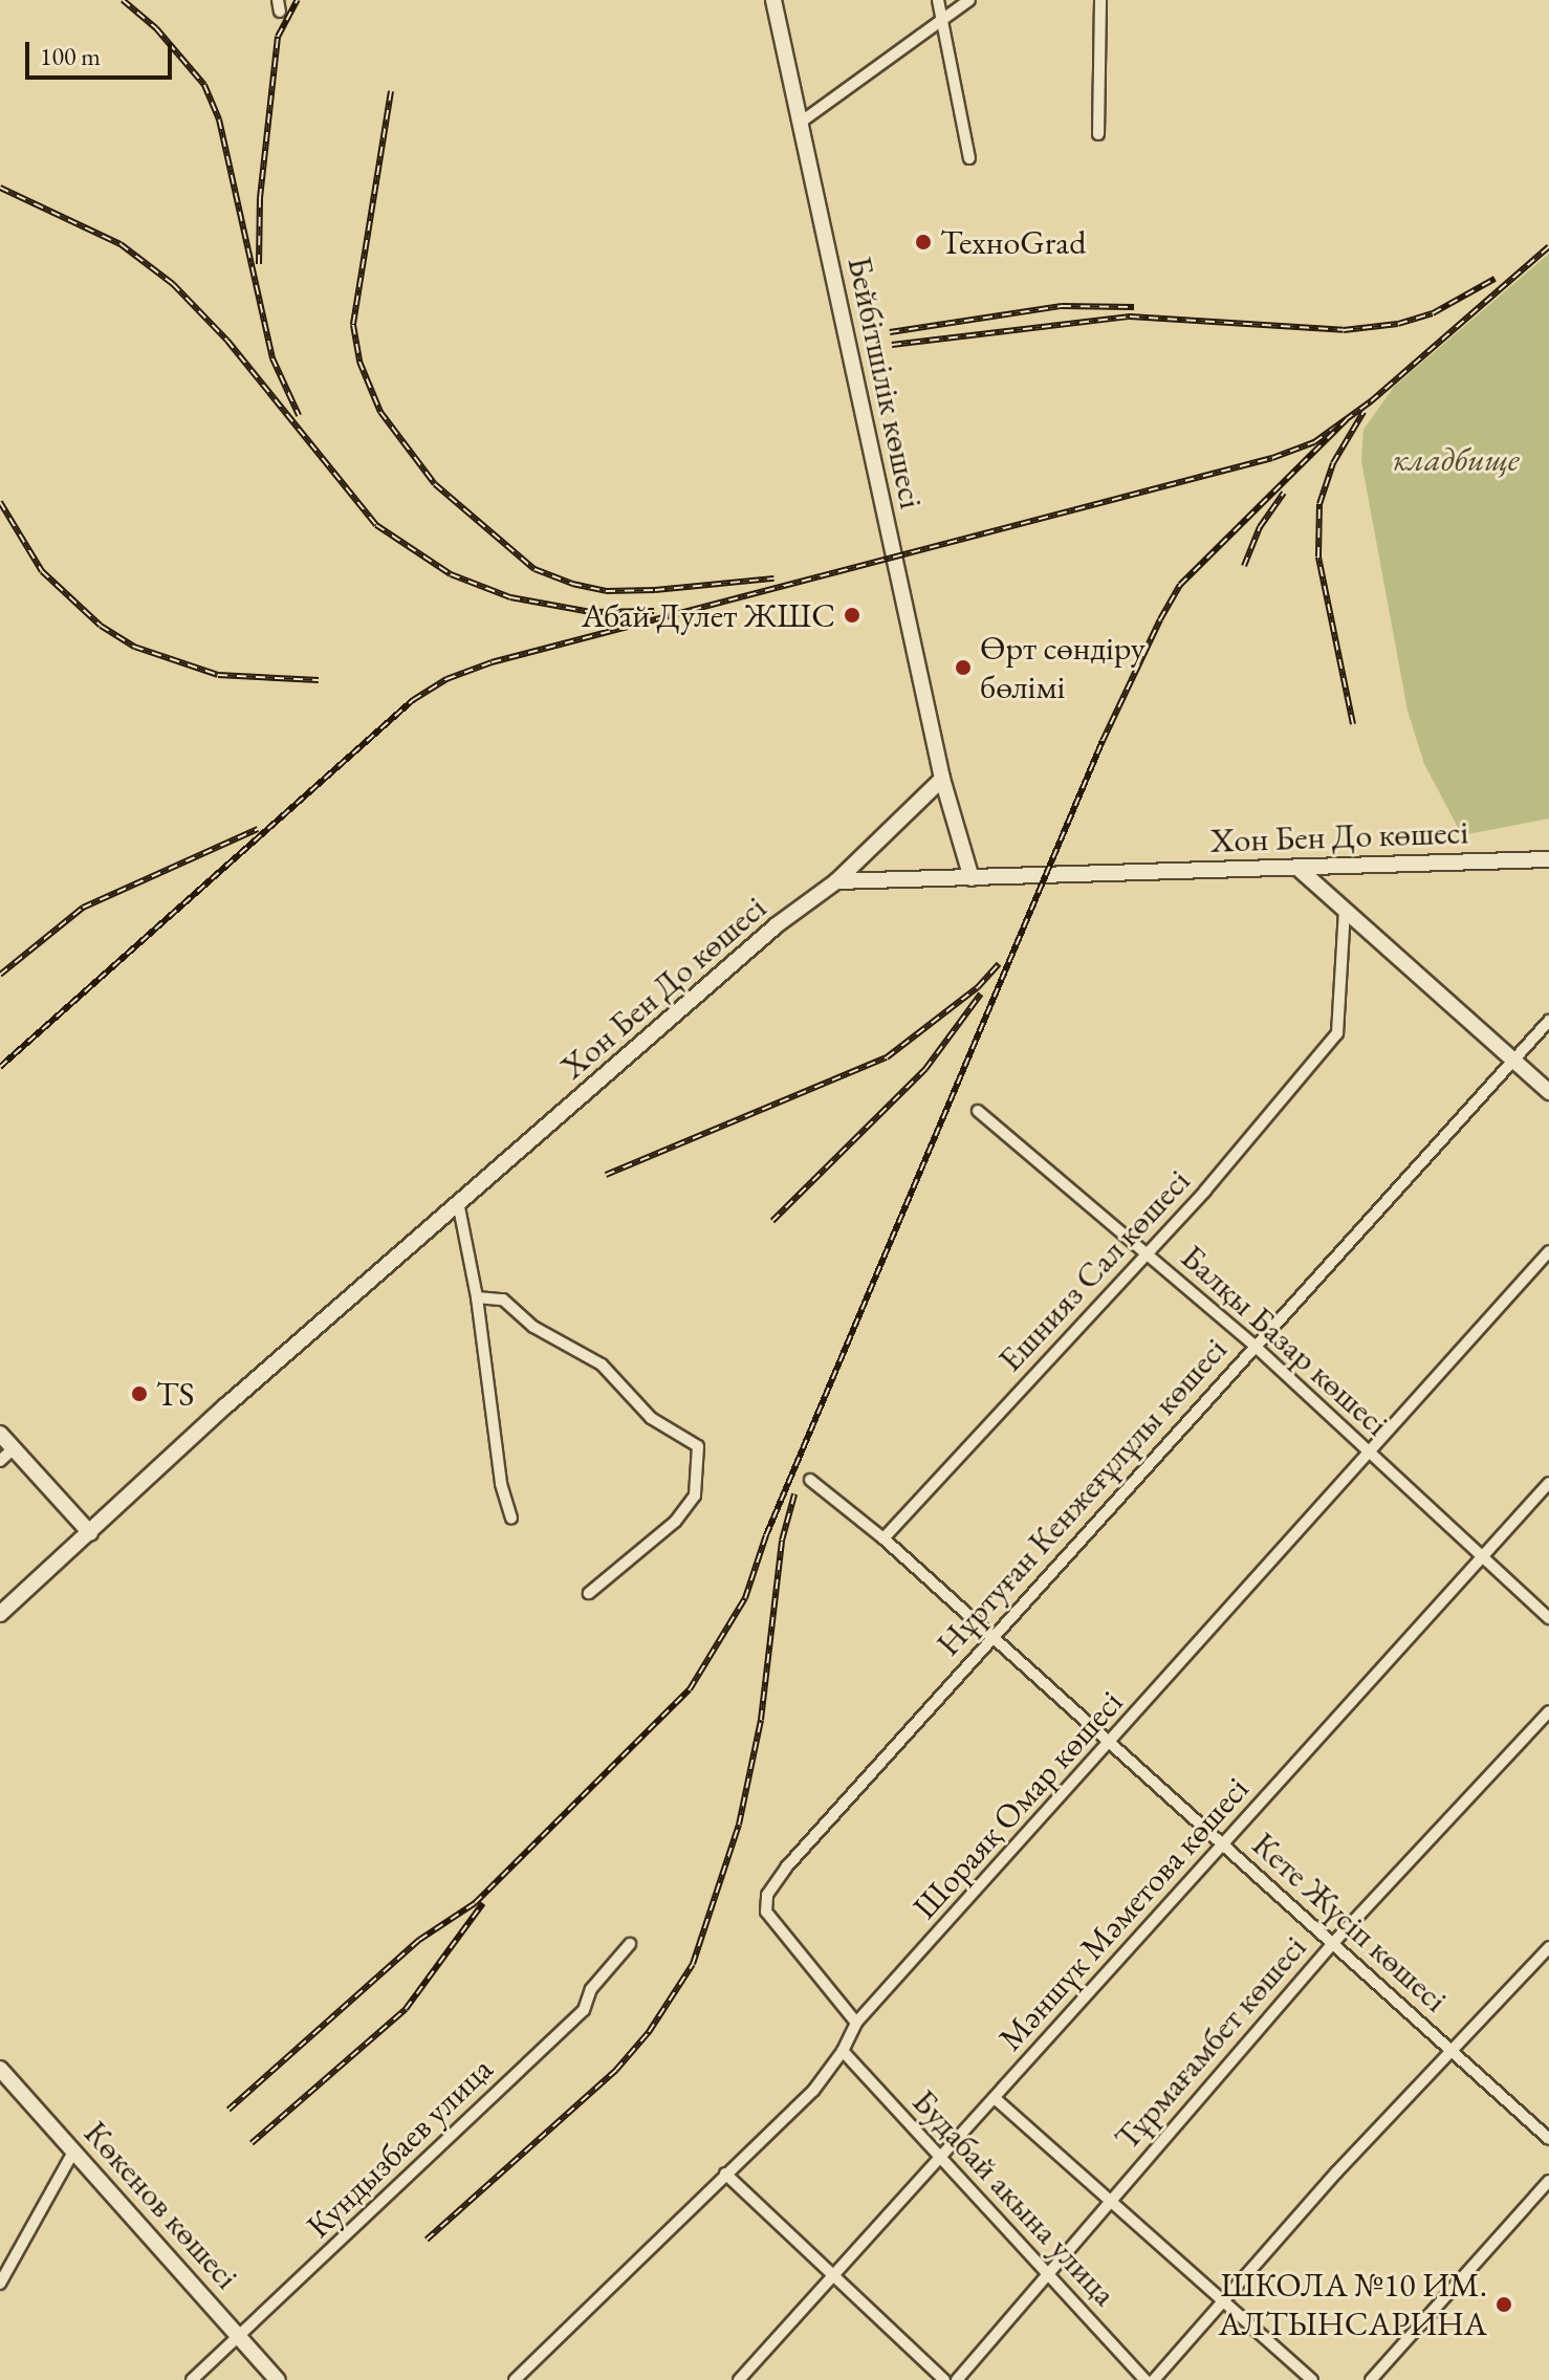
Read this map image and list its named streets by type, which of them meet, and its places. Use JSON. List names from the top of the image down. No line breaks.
{"streets":{"street":["Бейбітшілік көшесі","Хон Бен До көшесі","Ешнияз Сал көшесі","Балқы Базар көшесі","Нұртуған Кенжеғұлұлы көшесі","Шораяқ Омар көшесі","Мәншүк Мәметова көшесі","Кете Жүсіп көшесі","Тұрмағамбет көшесі","Кундызбаев улица","Будабай акына улица","Көкенов көшесі"]},"crossings":[["Бейбітшілік көшесі","Хон Бен До көшесі"],["Ешнияз Сал көшесі","Балқы Базар көшесі"],["Ешнияз Сал көшесі","Кете Жүсіп көшесі"],["Балқы Базар көшесі","Нұртуған Кенжеғұлұлы көшесі"],["Балқы Базар көшесі","Шораяқ Омар көшесі"],["Балқы Базар көшесі","Мәншүк Мәметова көшесі"],["Нұртуған Кенжеғұлұлы көшесі","Шораяқ Омар көшесі"],["Нұртуған Кенжеғұлұлы көшесі","Кете Жүсіп көшесі"],["Шораяқ Омар көшесі","Кете Жүсіп көшесі"],["Шораяқ Омар көшесі","Будабай акына улица"],["Мәншүк Мәметова көшесі","Кете Жүсіп көшесі"],["Мәншүк Мәметова көшесі","Будабай акына улица"],["Кете Жүсіп көшесі","Тұрмағамбет көшесі"],["Тұрмағамбет көшесі","Будабай акына улица"],["Кундызбаев улица","Көкенов көшесі"]],"parks":["кладбище"],"places":["ТехноGrad","Абай Дулет ЖШС","Өрт сөндіру бөлімі","TS","ШКОЛА №10 ИМ. АЛТЫНСАРИНА"],"scale_bar":"100 m"}
